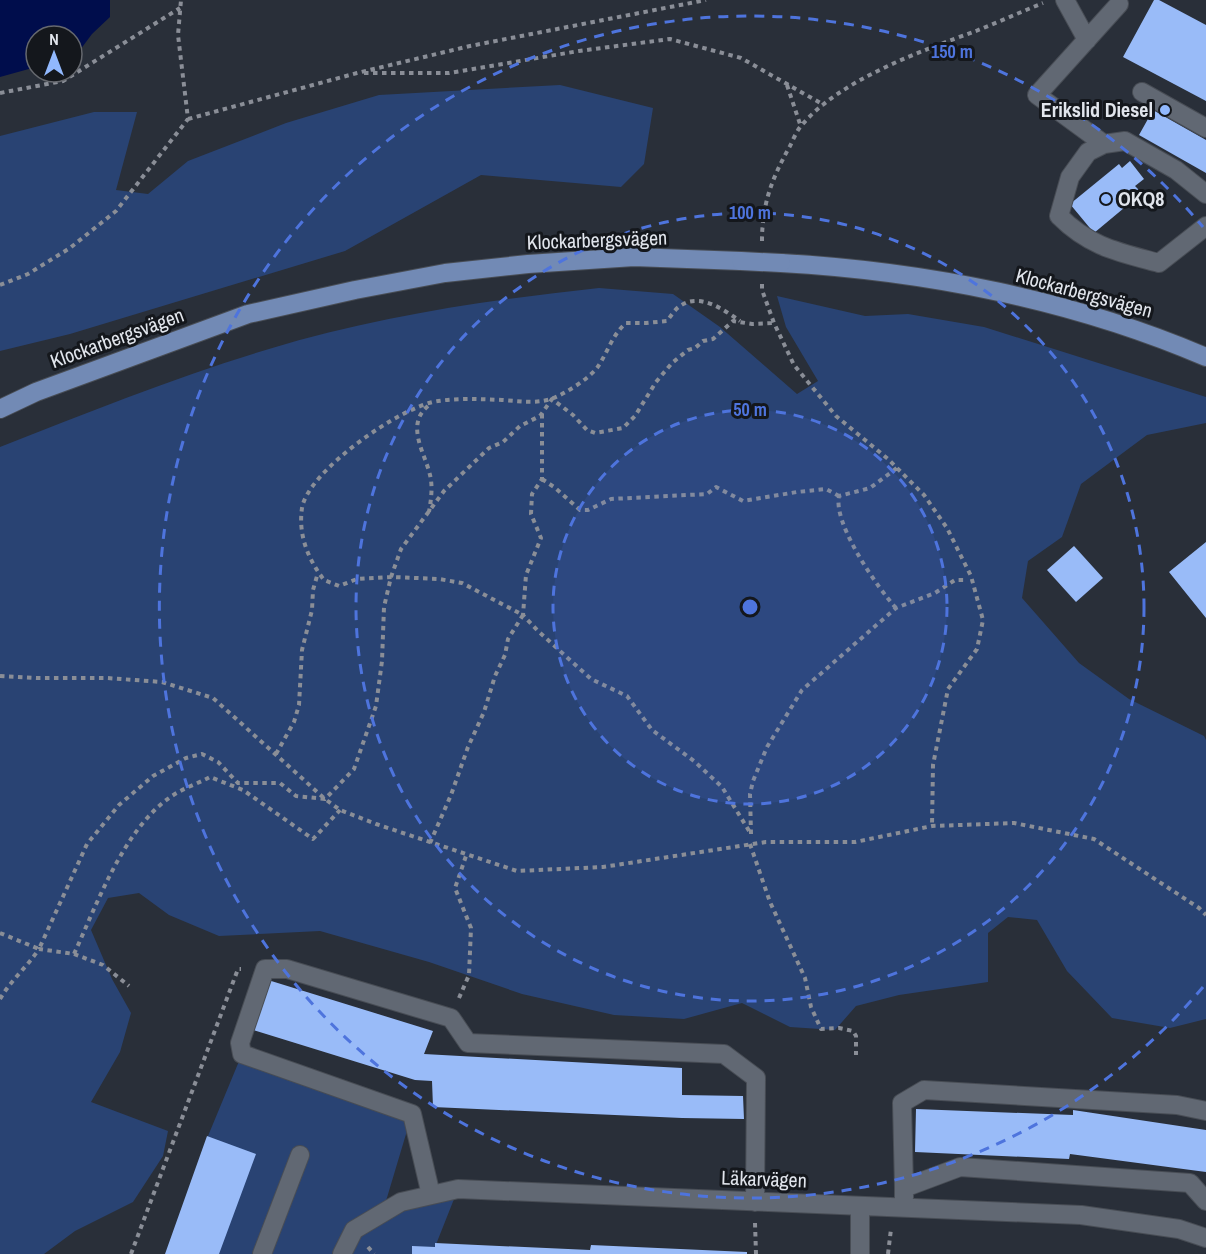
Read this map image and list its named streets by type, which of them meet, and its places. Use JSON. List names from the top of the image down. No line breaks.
{"streets":{"main road":["Klockarbergsvägen"],"street":["Läkarvägen"]},"places":["Erikslid Diesel","OKQ8"],"north":"top","rings":["150 m","100 m","50 m"]}
